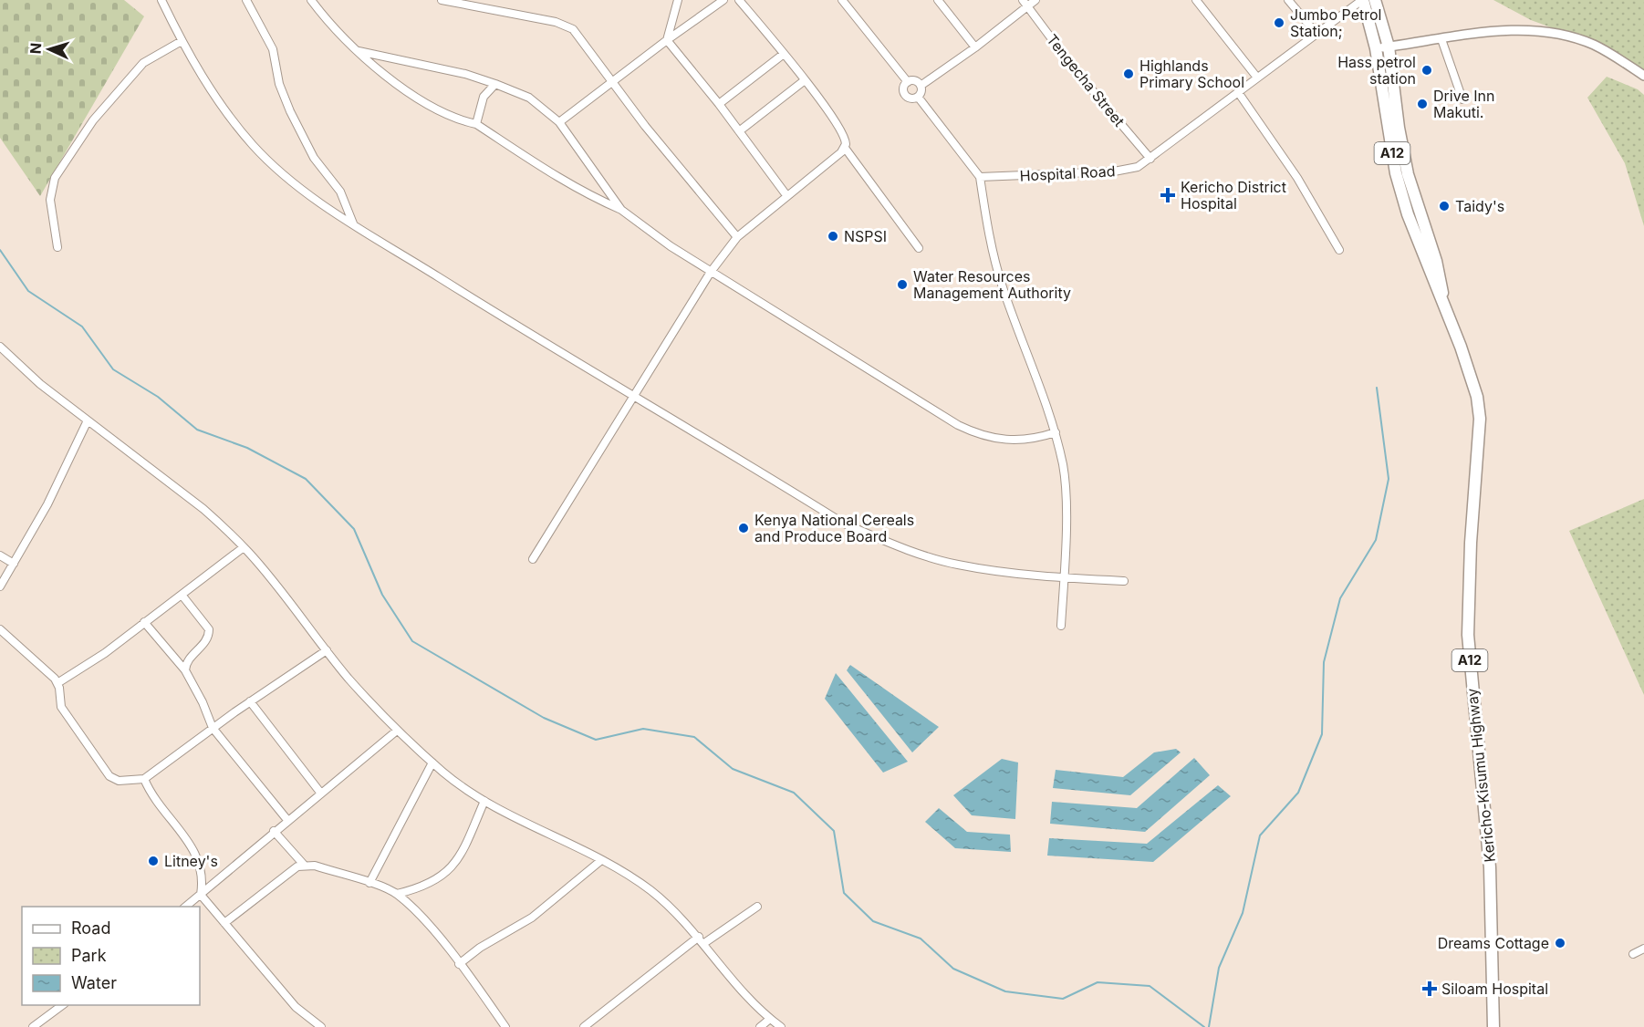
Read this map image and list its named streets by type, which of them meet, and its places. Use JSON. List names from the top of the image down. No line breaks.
{"streets":{"highway":["A12","Kericho-Kisumu Highway"],"street":["Tengecha Street","Hospital Road"]},"crossings":[["Tengecha Street","Hospital Road"],["Hospital Road","Kericho-Kisumu Highway"]],"places":{"other":["Jumbo Petrol Station;","Hass petrol station","Highlands Primary School","Drive Inn Makuti.","Taidy's","NSPSI","Water Resources Management Authority","Kenya National Cereals and Produce Board","Litney's","Dreams Cottage"],"health":["Kericho District Hospital","Siloam Hospital"]},"legend":["Road","Park","Water"],"north":"left"}
